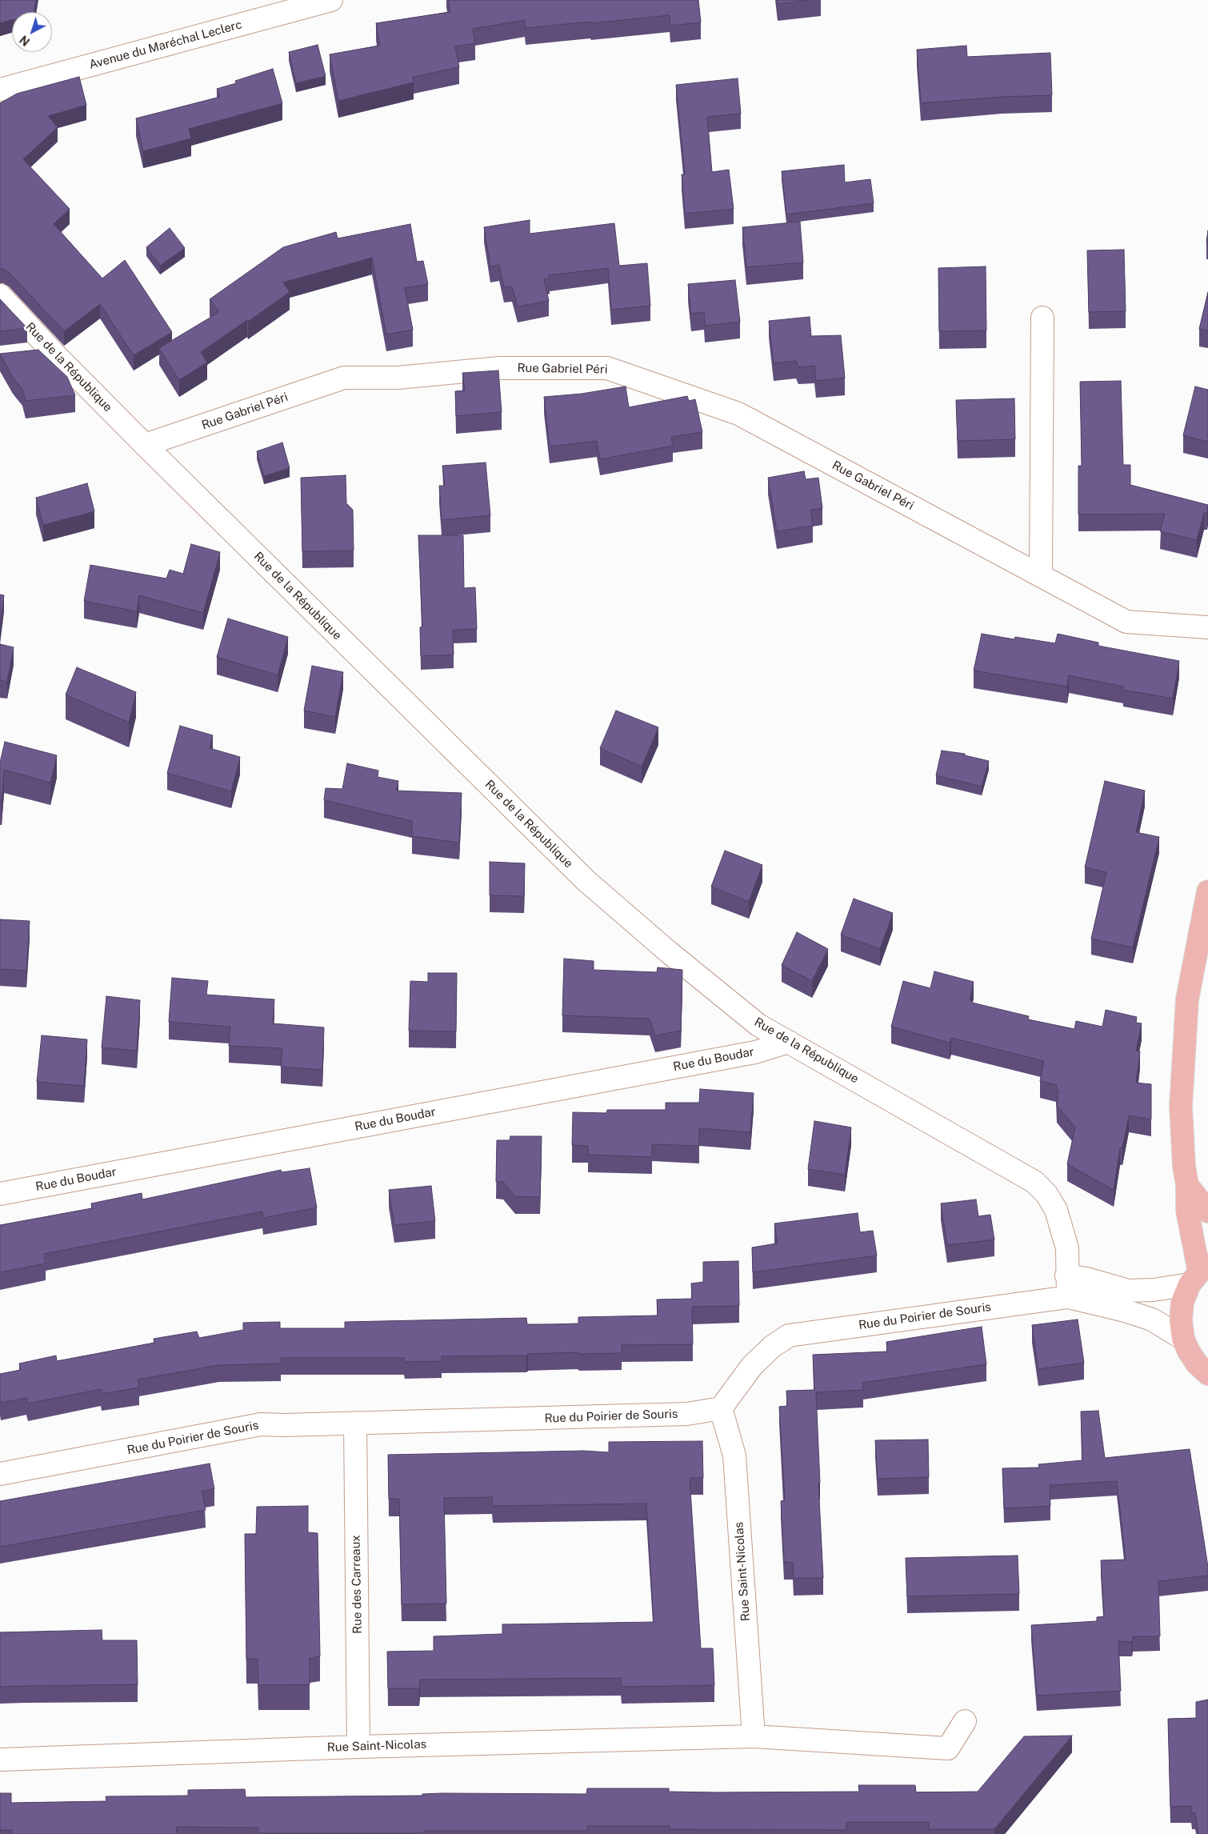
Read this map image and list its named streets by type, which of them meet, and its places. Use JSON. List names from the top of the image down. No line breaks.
{"streets":{"street":["Avenue du Maréchal Leclerc","Rue de la République","Rue Gabriel Péri","Rue du Boudar","Rue du Poirier de Souris","Rue Saint-Nicolas","Rue des Carreaux"]},"crossings":[["Rue de la République","Rue Gabriel Péri"],["Rue de la République","Rue du Boudar"],["Rue de la République","Rue du Poirier de Souris"],["Rue du Poirier de Souris","Rue Saint-Nicolas"],["Rue du Poirier de Souris","Rue des Carreaux"],["Rue Saint-Nicolas","Rue des Carreaux"]],"north":"bottom left"}
